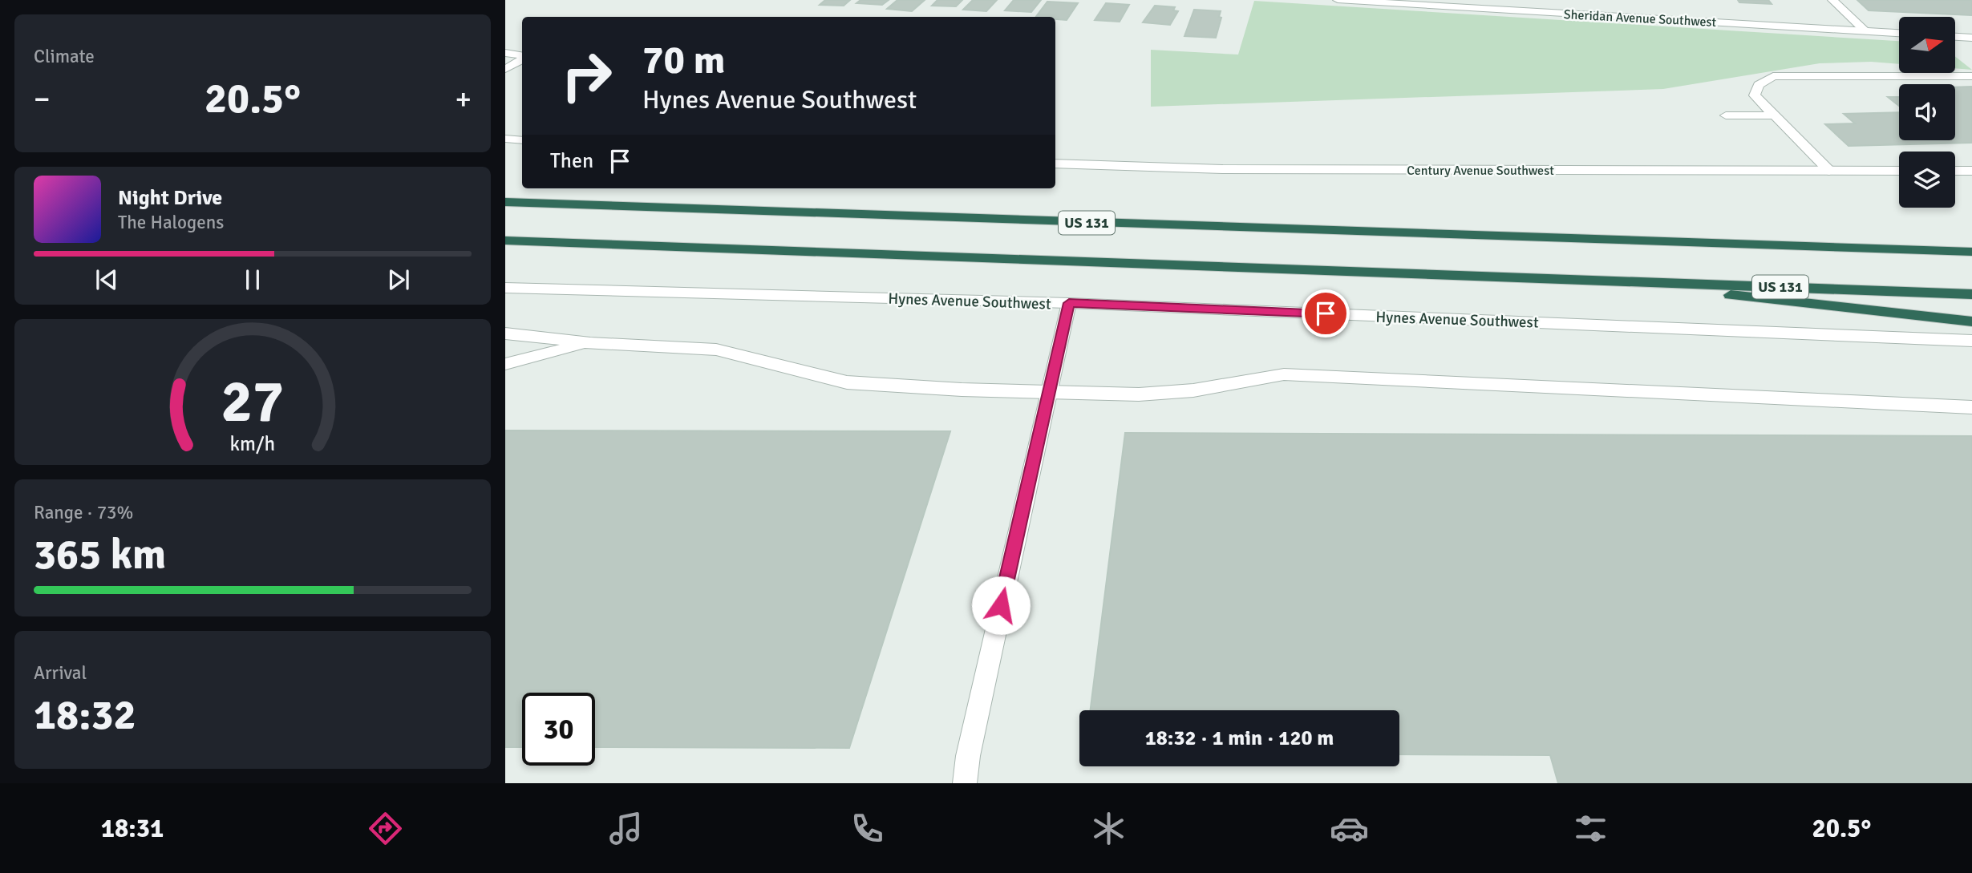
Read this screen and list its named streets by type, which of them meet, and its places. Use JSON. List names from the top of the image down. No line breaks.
{"streets":{"highway":["US 131"],"street":["Sheridan Avenue Southwest","Century Avenue Southwest","Hynes Avenue Southwest"]},"north":"right","page":{"tile":["Climate",["Range · 73%","365 km"],["Arrival","18:32"]],"turn":["70 m","Hynes Avenue Southwest"],"heat":["−","20.5°","+"],"then":"Then","song":["Night Drive","The Halogens"],"limit":"30","trip":"18:32 · 1 min · 120 m","tabs":["18:31","20.5°"],"gauge":["27","km/h"]}}
